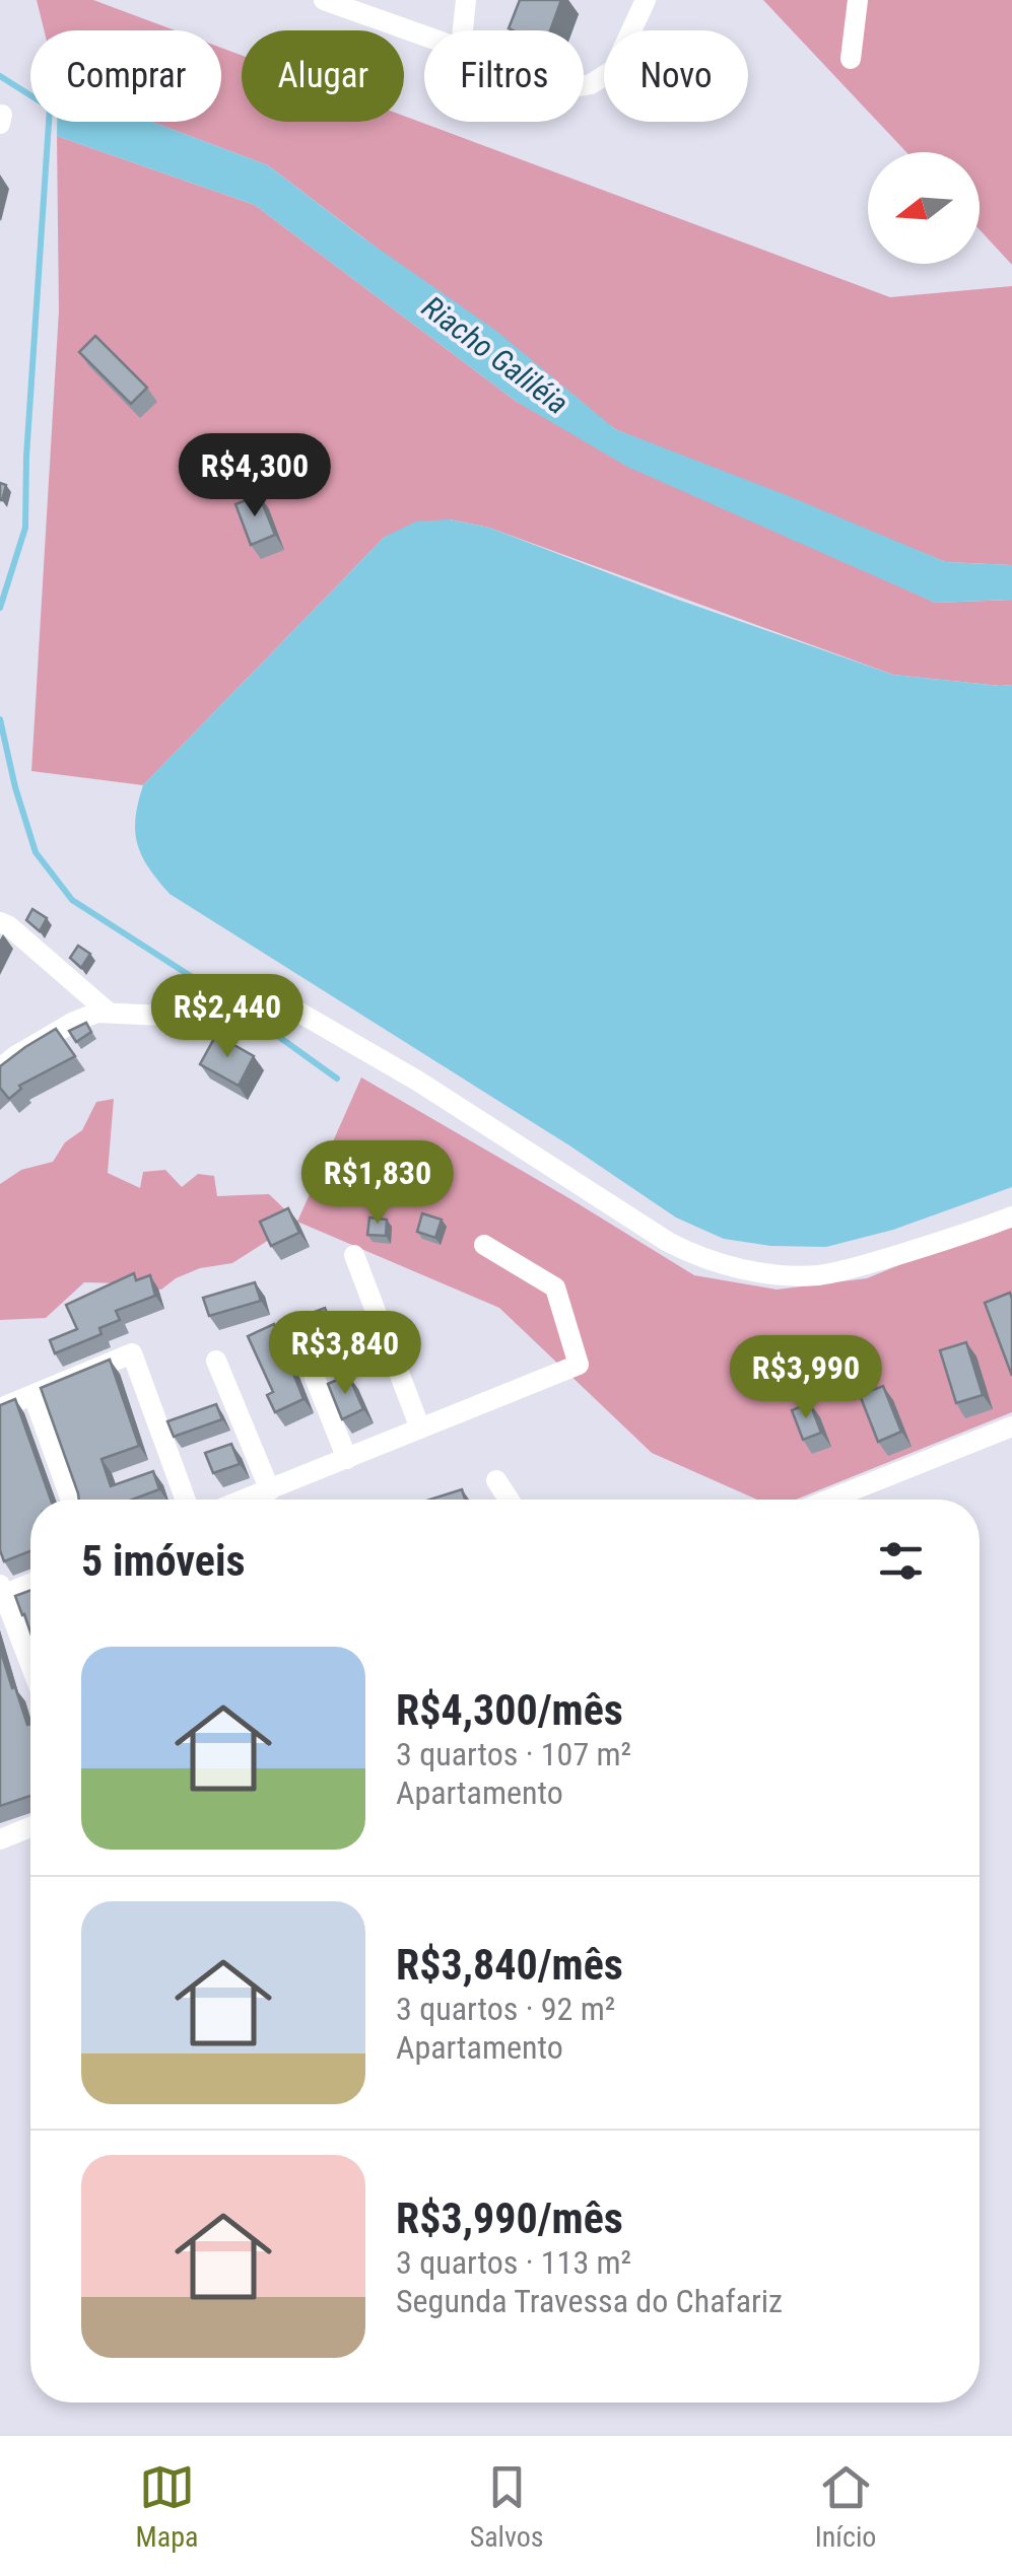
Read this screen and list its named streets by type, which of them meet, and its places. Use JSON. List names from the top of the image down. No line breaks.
{"water":["Riacho Galiléia"],"north":"left","page":{"chip":["Comprar","Alugar","Filtros","Novo"],"price":["R$4,300","R$2,440","R$1,830","R$3,840","R$3,990"],"heading":"5 imóveis","list":[{"name":"R$4,300/mês","note":"3 quartos · 107 m² · Apartamento"},{"name":"R$3,840/mês","note":"3 quartos · 92 m² · Apartamento"},{"name":"R$3,990/mês","note":"3 quartos · 113 m² · Segunda Travessa do Chafariz"}],"tabs":["Mapa","Salvos","Início"]}}
